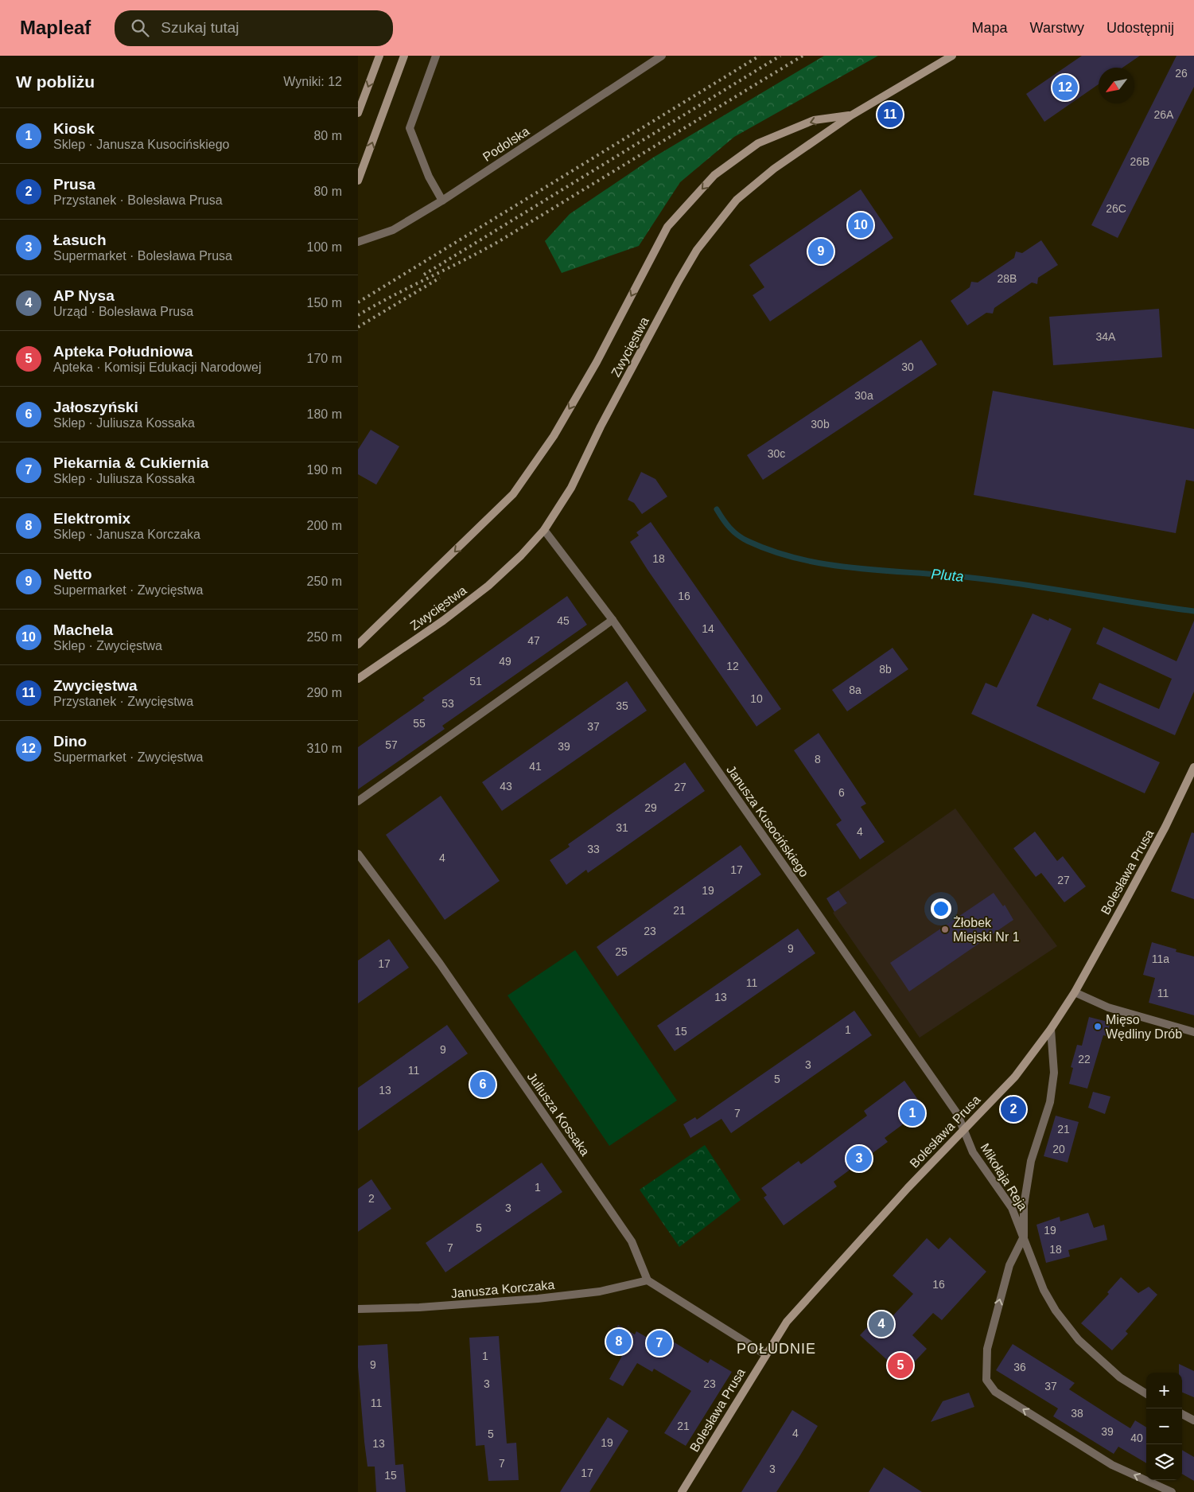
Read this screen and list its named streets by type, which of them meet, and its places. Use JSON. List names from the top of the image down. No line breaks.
{"streets":{"main road":["Zwycięstwa","Bolesława Prusa"],"street":["Podolska","Janusza Kusocińskiego","Juliusza Kossaka","Mikołaja Reja","Janusza Korczaka"]},"crossings":[["Zwycięstwa","Janusza Kusocińskiego"],["Janusza Kusocińskiego","Bolesława Prusa"],["Janusza Kusocińskiego","Mikołaja Reja"],["Bolesława Prusa","Mikołaja Reja"],["Juliusza Kossaka","Janusza Korczaka"]],"districts":["POŁUDNIE"],"water":["Pluta"],"places":["Żłobek Miejski Nr 1","Mięso Wędliny Drób"],"house_numbers":["26","26A","26B","26C","28B","34A","30","30a","30b","30c","18","16","45","14","47","49","12","8b","51","8a","10","53","35","55","37","57","39","8","41","43","27","6","29","31","4","33","4","17","27","19","21","23","9","25","11a","17","11","11","13","1","15","9","22","3","11","5","13","7","21","20","1","2","3","5","19","7","18","16","1","9","36","3","23","37","11","38","21","39","4","5","40","19","13","7","3","17","15"],"north":"bottom left","page":{"header":"Mapleaf","search":"Szukaj tutaj","nav":["Mapa","Warstwy","Udostępnij"],"heading":["W pobliżu","Wyniki: 12"],"pins":["12","11","10","9","6","2","1","3","4","8","7","5"],"list":[{"mark":"1","name":"Kiosk","note":"Sklep · Janusza Kusocińskiego","value":"80 m"},{"mark":"2","name":"Prusa","note":"Przystanek · Bolesława Prusa","value":"80 m"},{"mark":"3","name":"Łasuch","note":"Supermarket · Bolesława Prusa","value":"100 m"},{"mark":"4","name":"AP Nysa","note":"Urząd · Bolesława Prusa","value":"150 m"},{"mark":"5","name":"Apteka Południowa","note":"Apteka · Komisji Edukacji Narodowej","value":"170 m"},{"mark":"6","name":"Jałoszyński","note":"Sklep · Juliusza Kossaka","value":"180 m"},{"mark":"7","name":"Piekarnia & Cukiernia","note":"Sklep · Juliusza Kossaka","value":"190 m"},{"mark":"8","name":"Elektromix","note":"Sklep · Janusza Korczaka","value":"200 m"},{"mark":"9","name":"Netto","note":"Supermarket · Zwycięstwa","value":"250 m"},{"mark":"10","name":"Machela","note":"Sklep · Zwycięstwa","value":"250 m"},{"mark":"11","name":"Zwycięstwa","note":"Przystanek · Zwycięstwa","value":"290 m"},{"mark":"12","name":"Dino","note":"Supermarket · Zwycięstwa","value":"310 m"}],"map_buttons":["+","−"]}}
